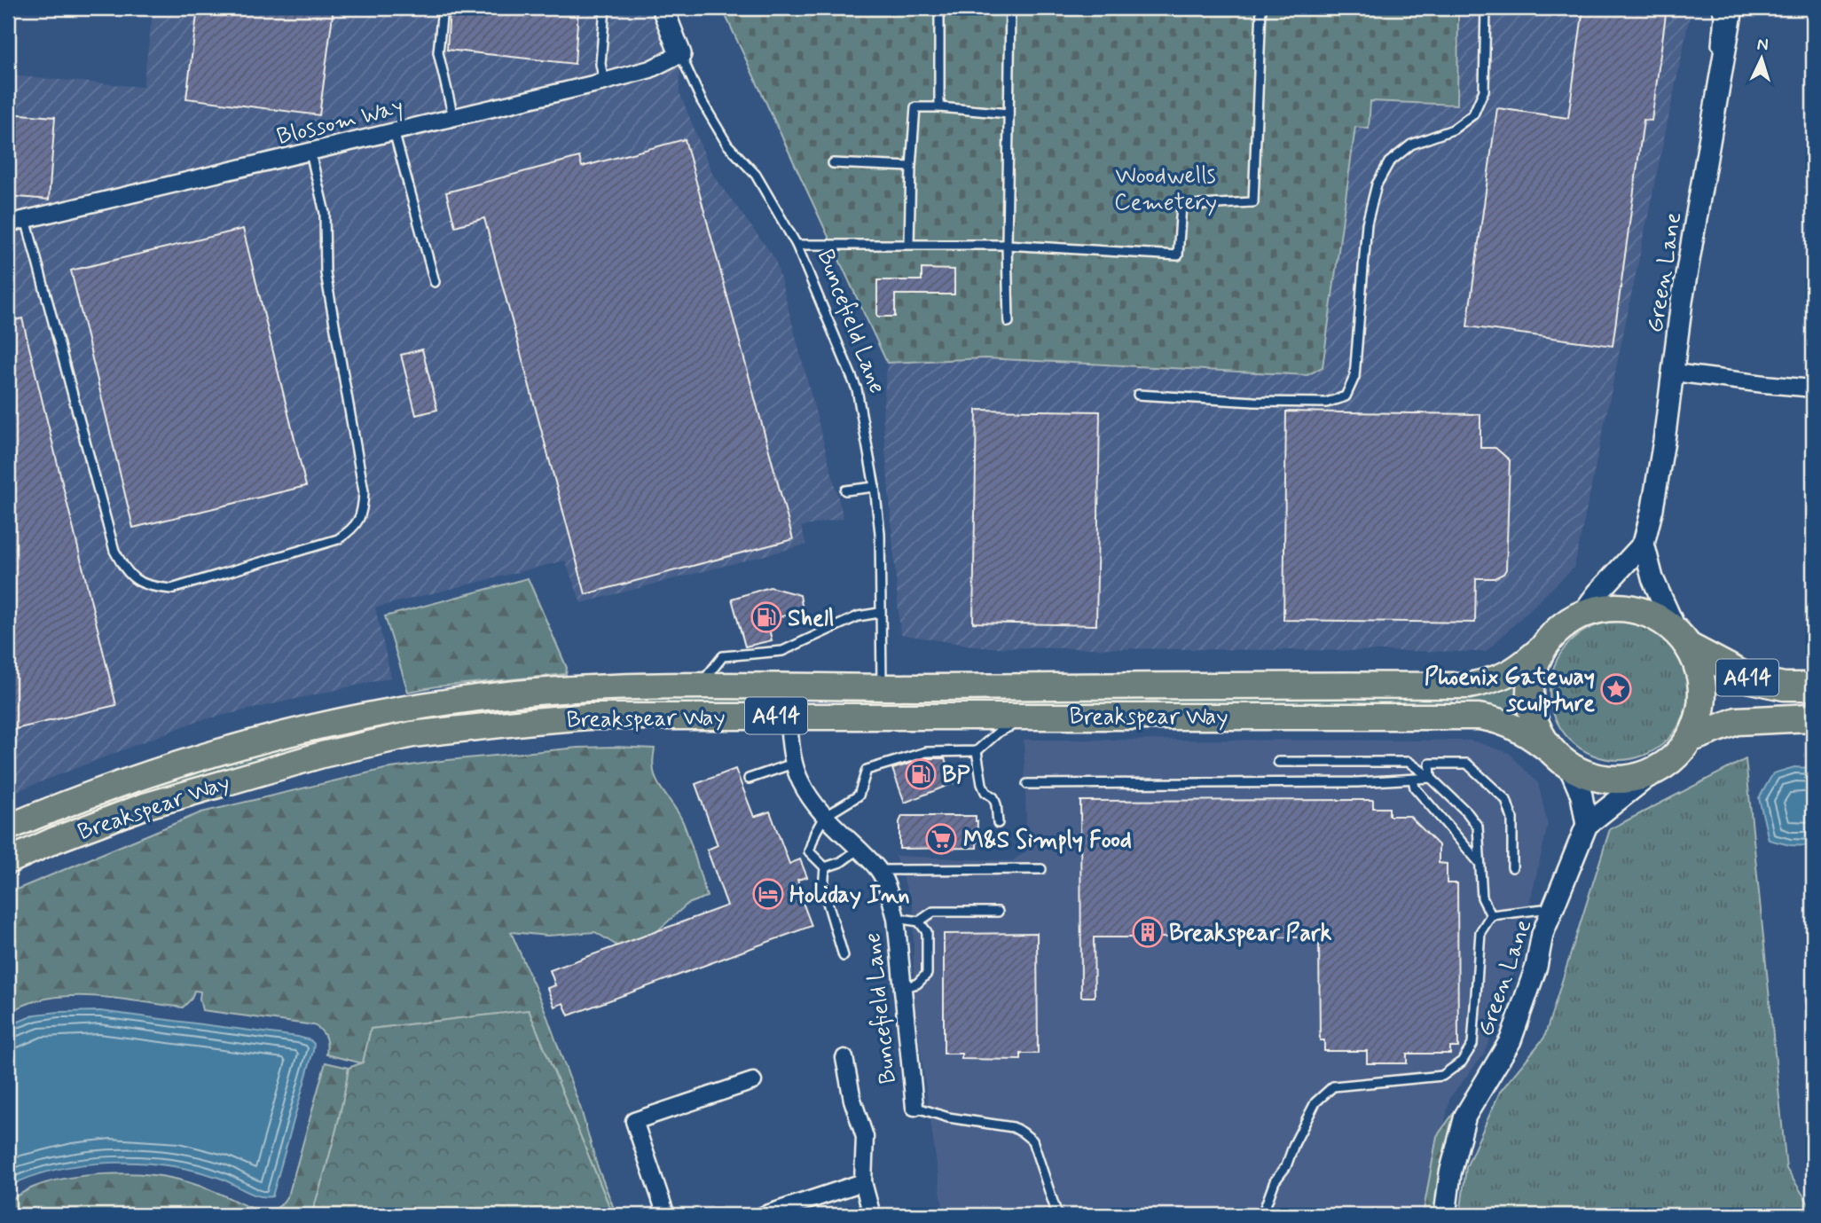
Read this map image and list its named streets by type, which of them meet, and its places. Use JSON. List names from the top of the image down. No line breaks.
{"streets":{"highway":["A414"],"main road":["Breakspear Way"],"street":["Blossom Way","Green Lane","Buncefield Lane"]},"crossings":[["Blossom Way","Buncefield Lane"],["Green Lane","A414"],["Green Lane","Breakspear Way"],["Buncefield Lane","Breakspear Way"],["A414","Breakspear Way"]],"parks":["Woodwells Cemetery"],"places":{"fuel station":["Shell","BP"],"place":["Phoenix Gateway sculpture"],"supermarket":["M&S Simply Food"],"hotel":["Holiday Inn"],"building":["Breakspear Park"]},"north":"top"}
